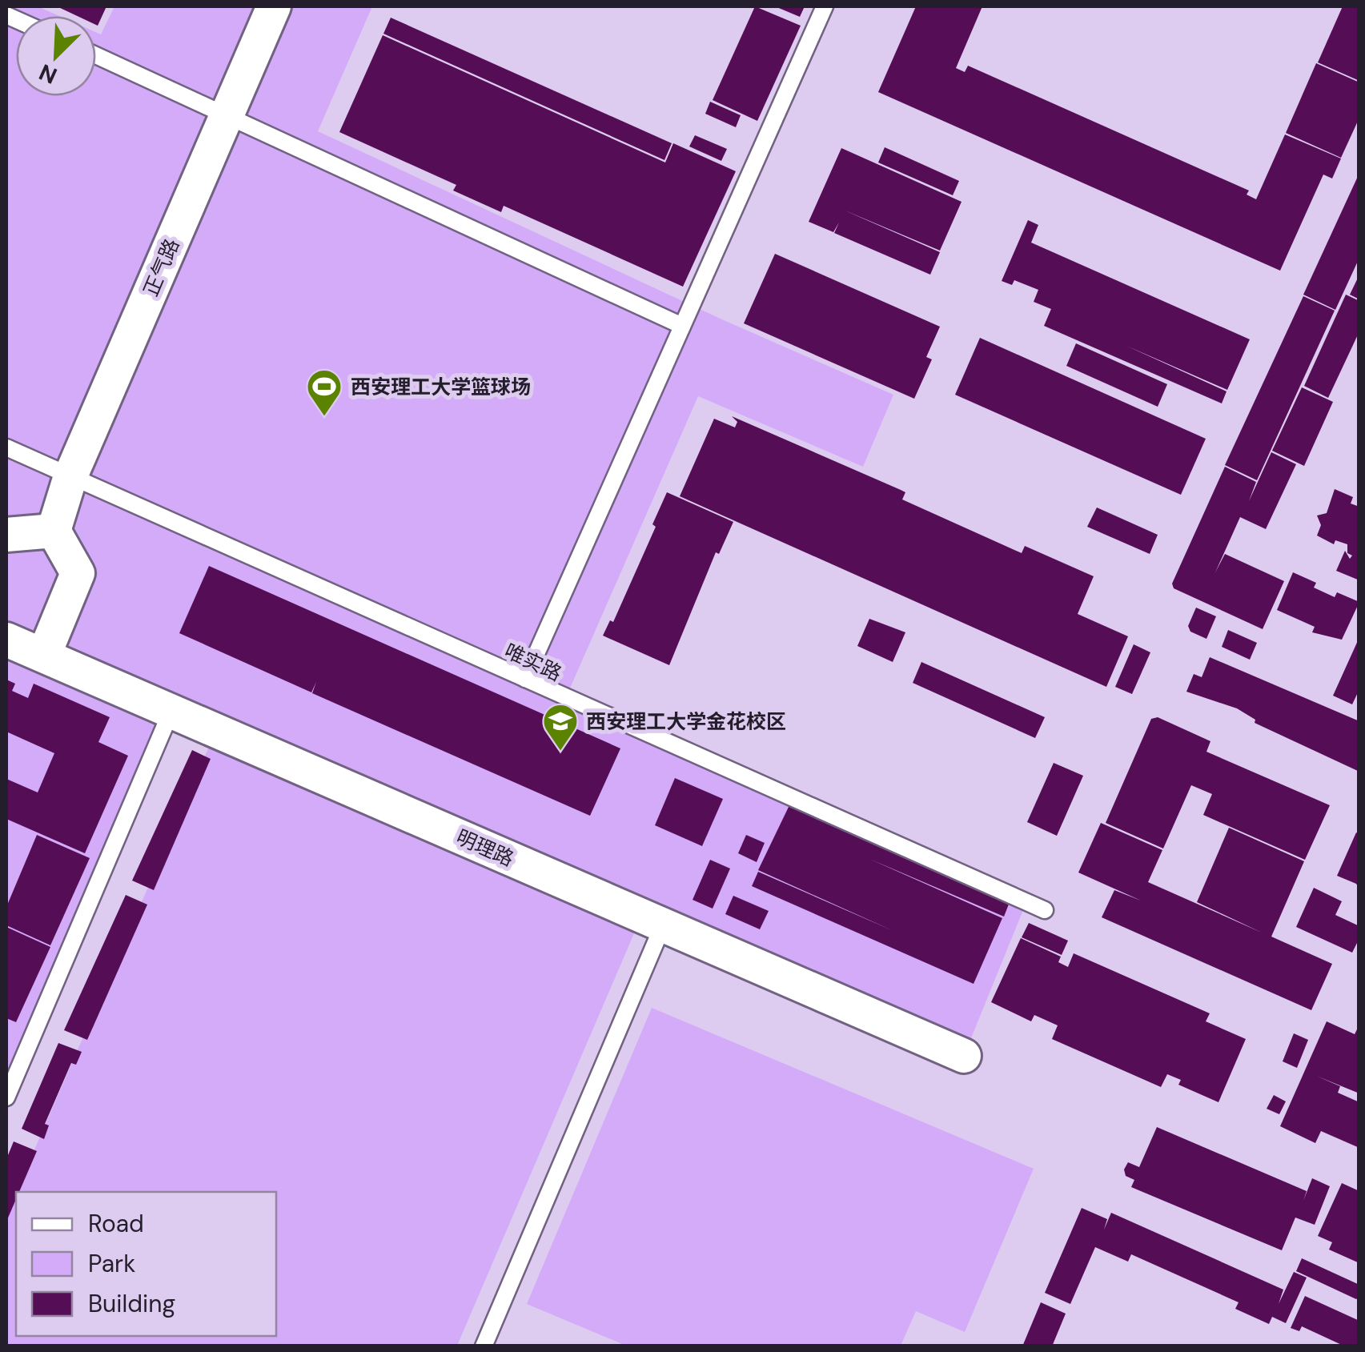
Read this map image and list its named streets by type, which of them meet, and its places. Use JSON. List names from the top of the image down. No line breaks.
{"streets":{"street":["正气路","明理路"],"lane":["唯实路"]},"crossings":[["正气路","唯实路"]],"places":{"sports":["西安理工大学篮球场"],"school or university":["西安理工大学金花校区"]},"legend":["Road","Park","Building"],"north":"bottom left"}
